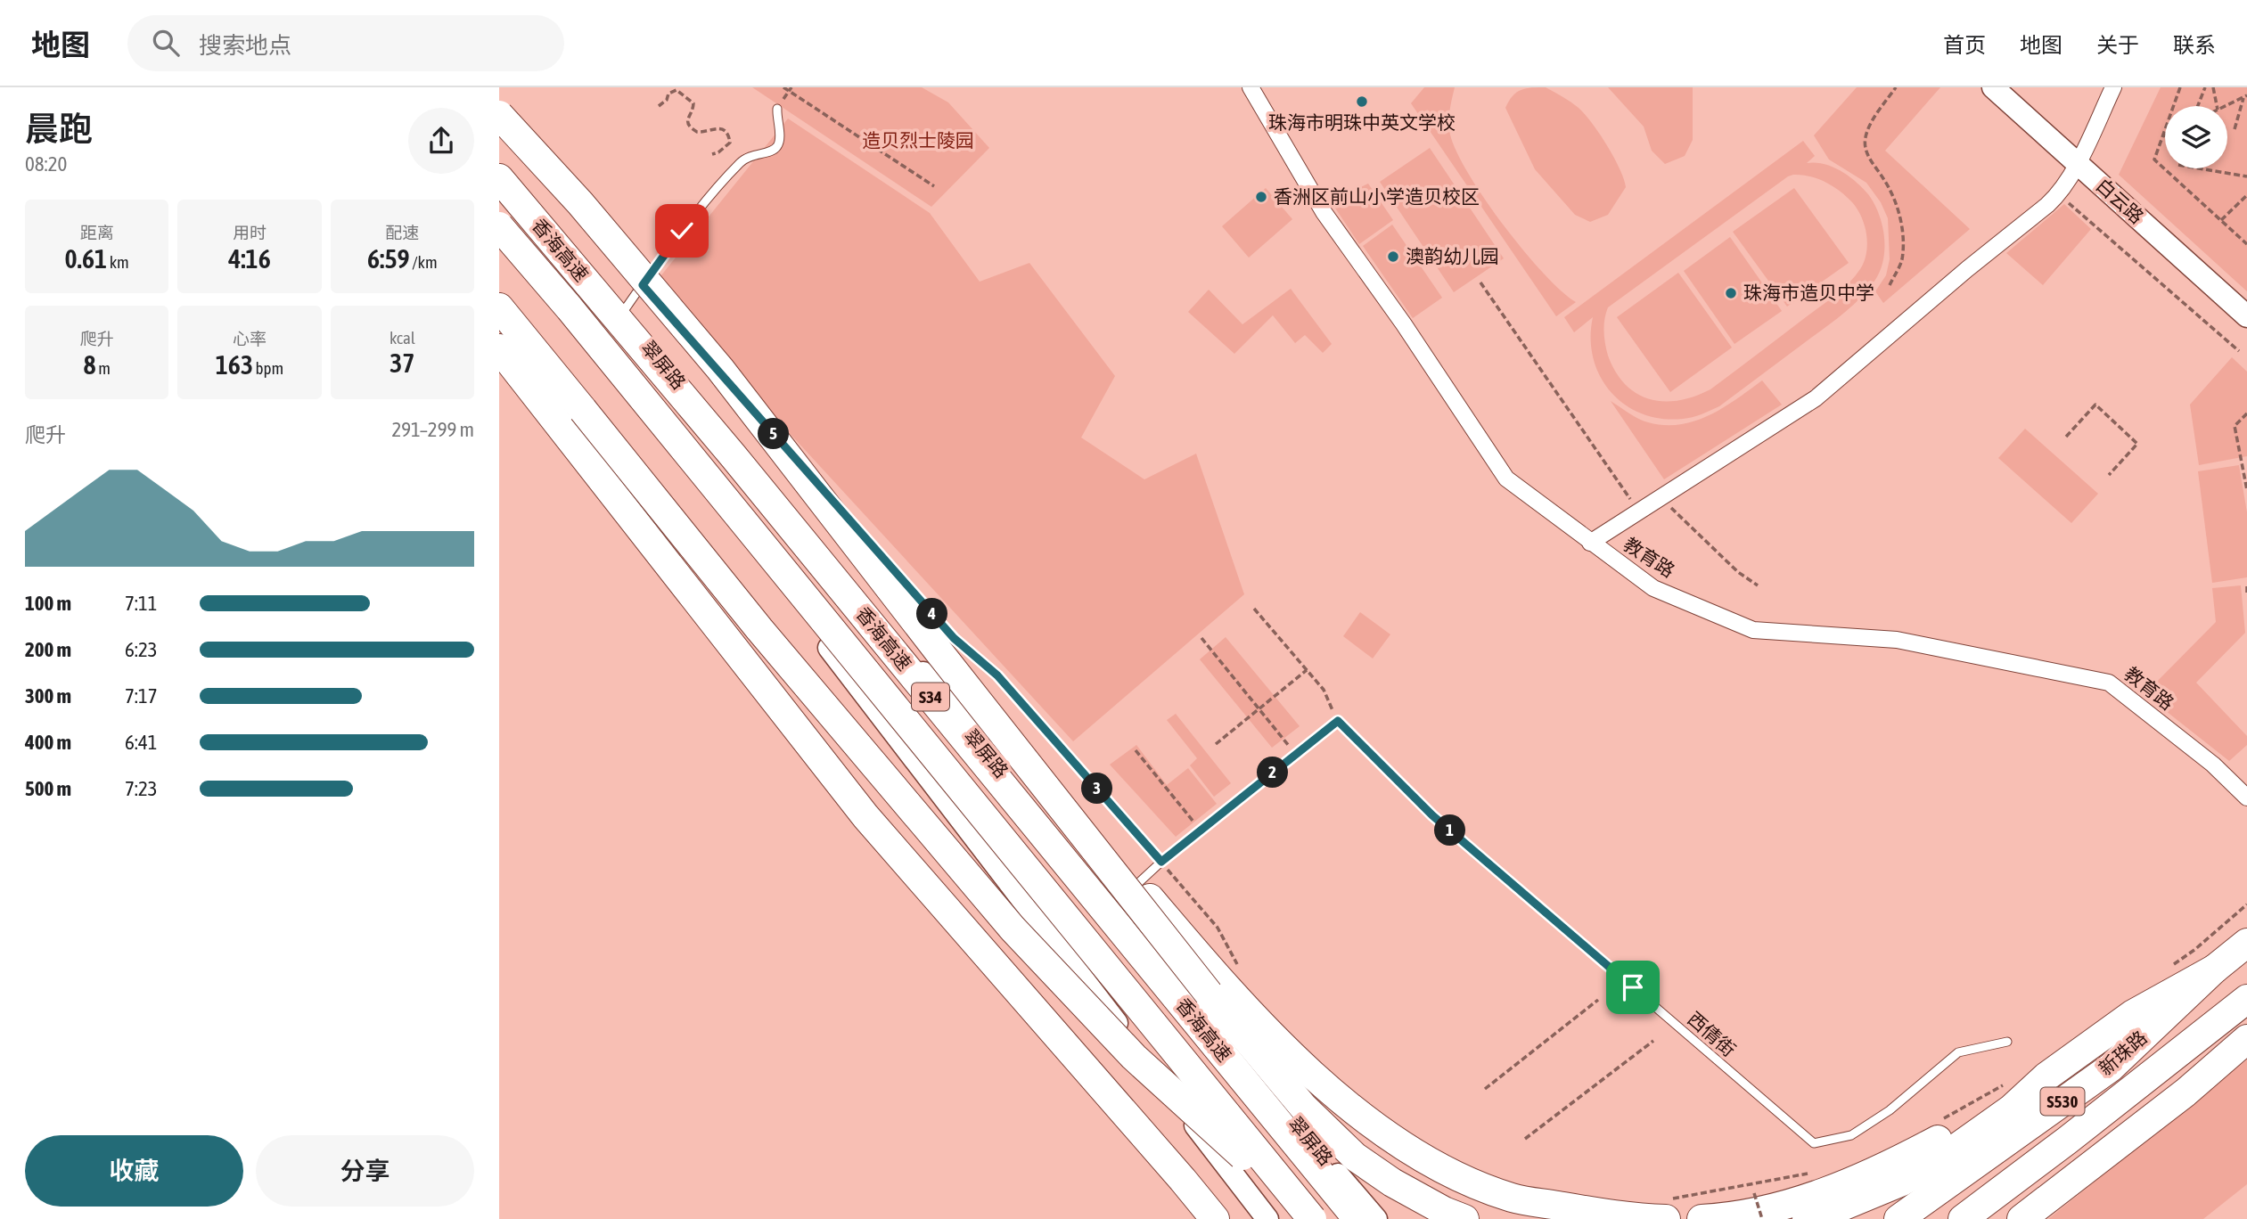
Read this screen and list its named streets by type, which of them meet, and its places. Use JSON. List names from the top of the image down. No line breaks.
{"streets":{"highway":["香海高速","S34","新珠路","S530"],"main road":["白云路","翠屏路"],"street":["教育路"],"lane":["西倩街"]},"crossings":[["香海高速","翠屏路"]],"parks":["造贝烈士陵园"],"places":["珠海市明珠中英文学校","香洲区前山小学造贝校区","澳韵幼儿园","珠海市造贝中学"],"page":{"header":"地图","search":"搜索地点","nav":["首页","地图","关于","联系"],"heading":["晨跑","08:20"],"stats":[["距离","0.61 km"],["用时","4:16"],["配速","6:59 /km"],["爬升","8 m"],["心率","163 bpm"],["kcal","37"]],"chart":["爬升","291–299 m"],"pins":["5","4","2","3","1"],"list":[{"name":"100 m","note":"7:11"},{"name":"200 m","note":"6:23"},{"name":"300 m","note":"7:17"},{"name":"400 m","note":"6:41"},{"name":"500 m","note":"7:23"}],"buttons":["收藏","分享"]}}
